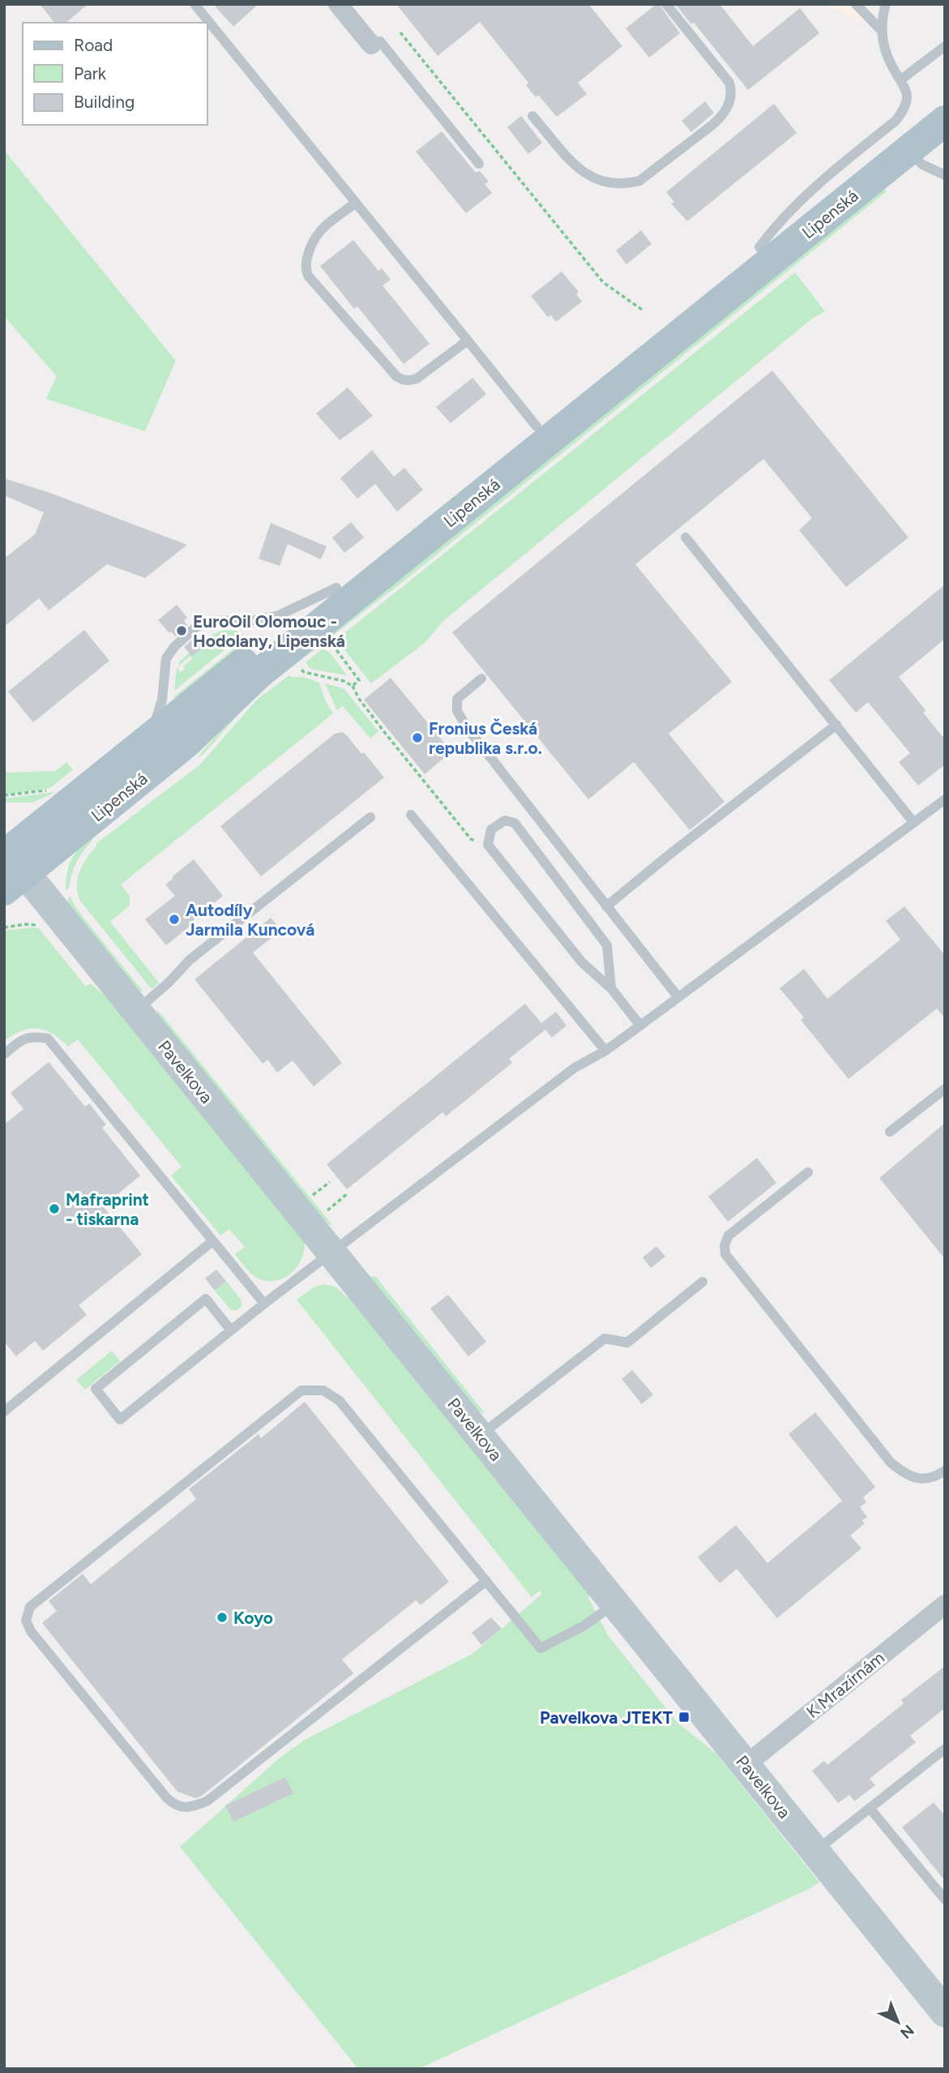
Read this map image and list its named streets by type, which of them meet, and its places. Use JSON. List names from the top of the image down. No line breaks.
{"streets":{"main road":["Lipenská"],"street":["Pavelkova","K Mrazírnám"]},"crossings":[["Lipenská","Pavelkova"],["Pavelkova","K Mrazírnám"]],"places":{"other":["EuroOil Olomouc - Hodolany, Lipenská","Fronius Česká republika s.r.o.","Autodíly Jarmila Kuncová","Mafraprint - tiskarna","Koyo"],"transit":["Pavelkova JTEKT"]},"legend":["Road","Park","Building"],"north":"bottom right"}
